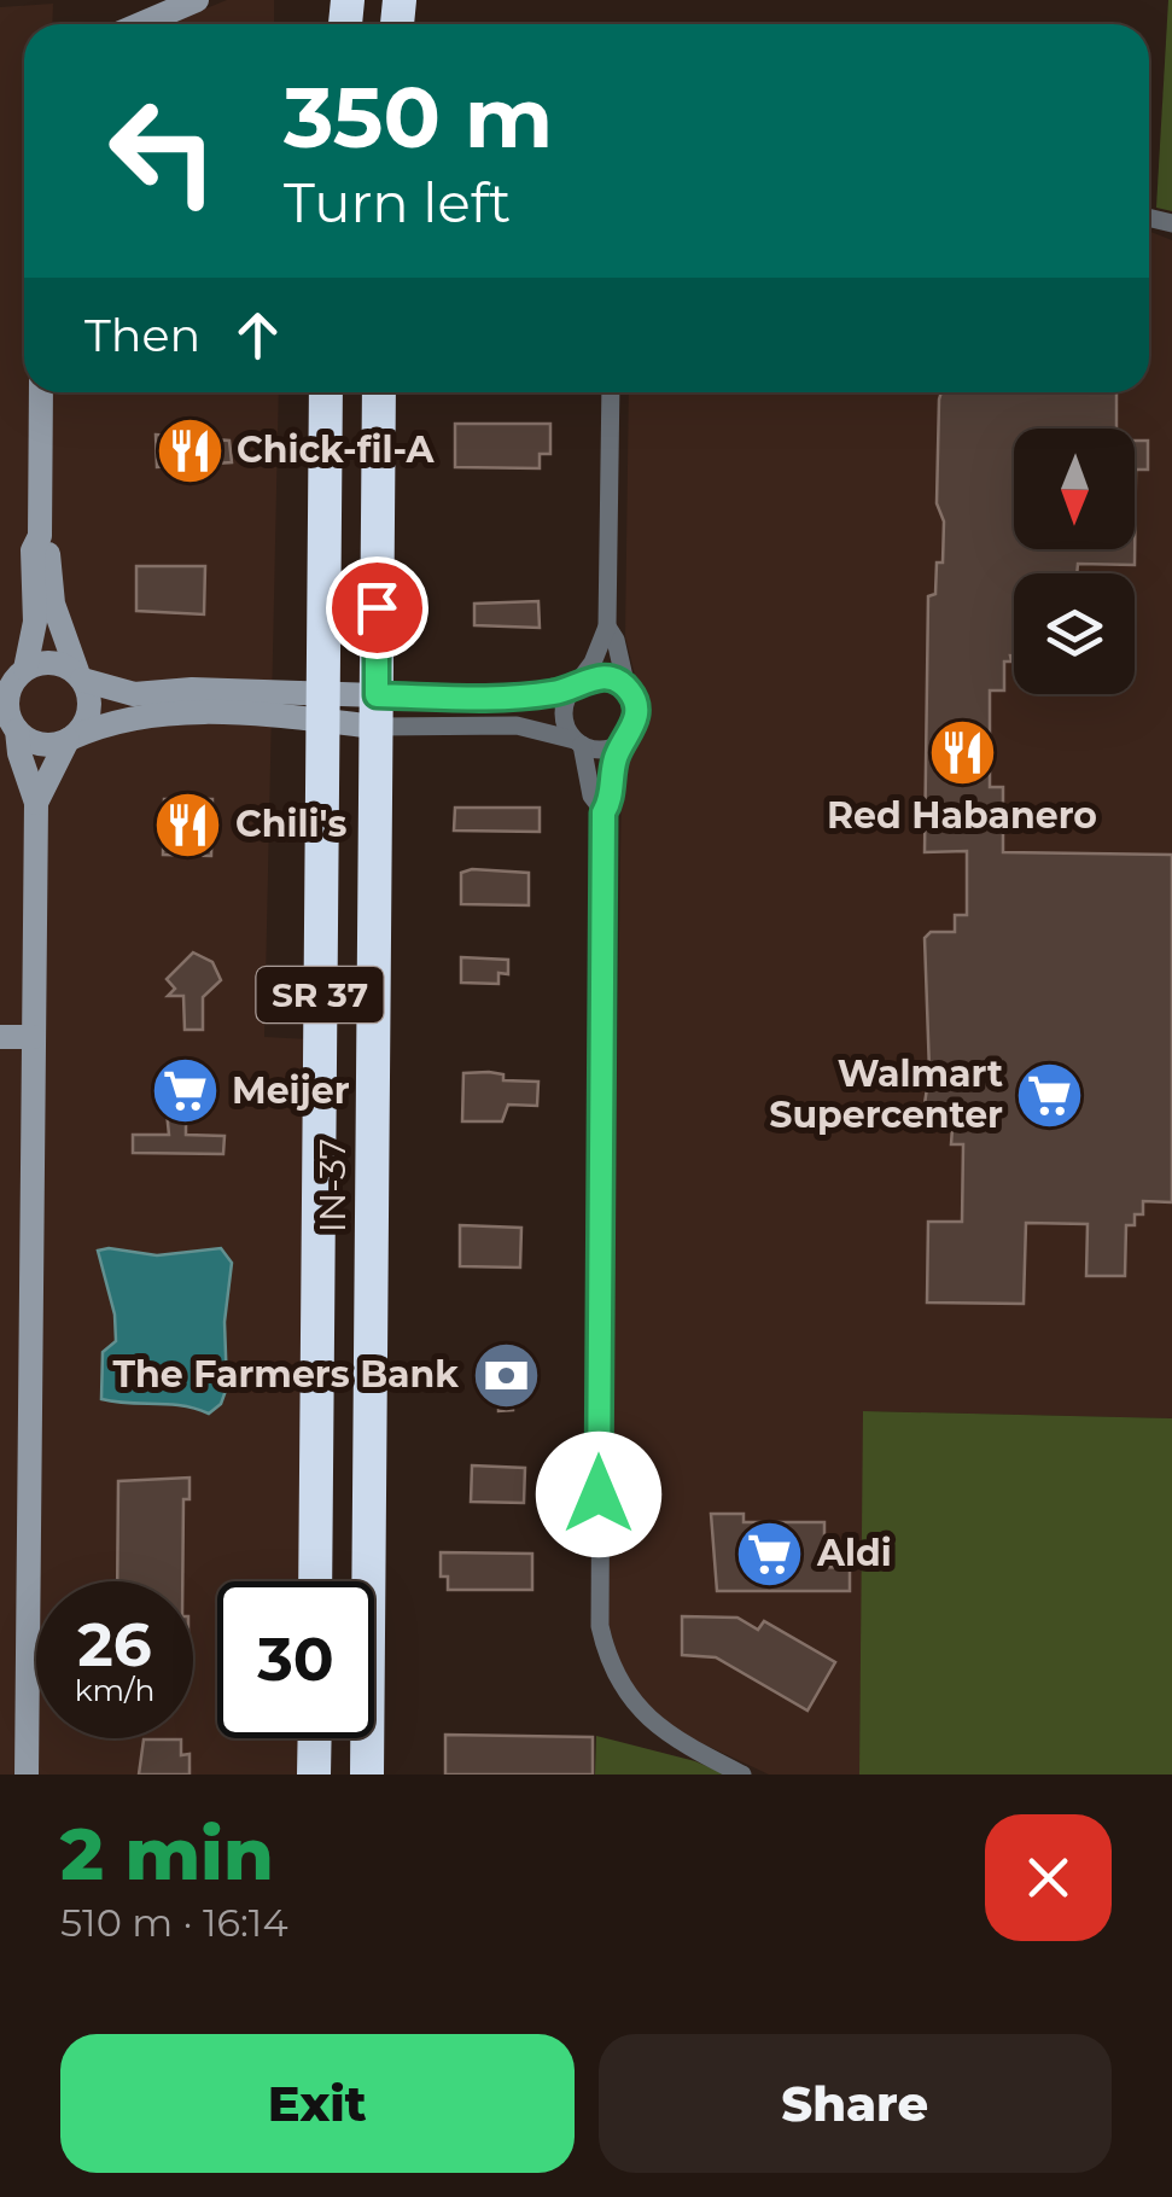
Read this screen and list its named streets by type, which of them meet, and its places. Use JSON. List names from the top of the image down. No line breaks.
{"streets":{"highway":["SR 37","IN-37"]},"places":{"restaurant":["Chick-fil-A","Red Habanero","Chili's"],"supermarket":["Meijer","Walmart Supercenter","Aldi"],"bank":["The Farmers Bank"]},"north":"bottom","page":{"turn":["350 m","Turn left"],"then":"Then","speed":"26 km/h","limit":"30","heading":["2 min","510 m · 16:14"],"buttons":["Exit","Share"]}}
